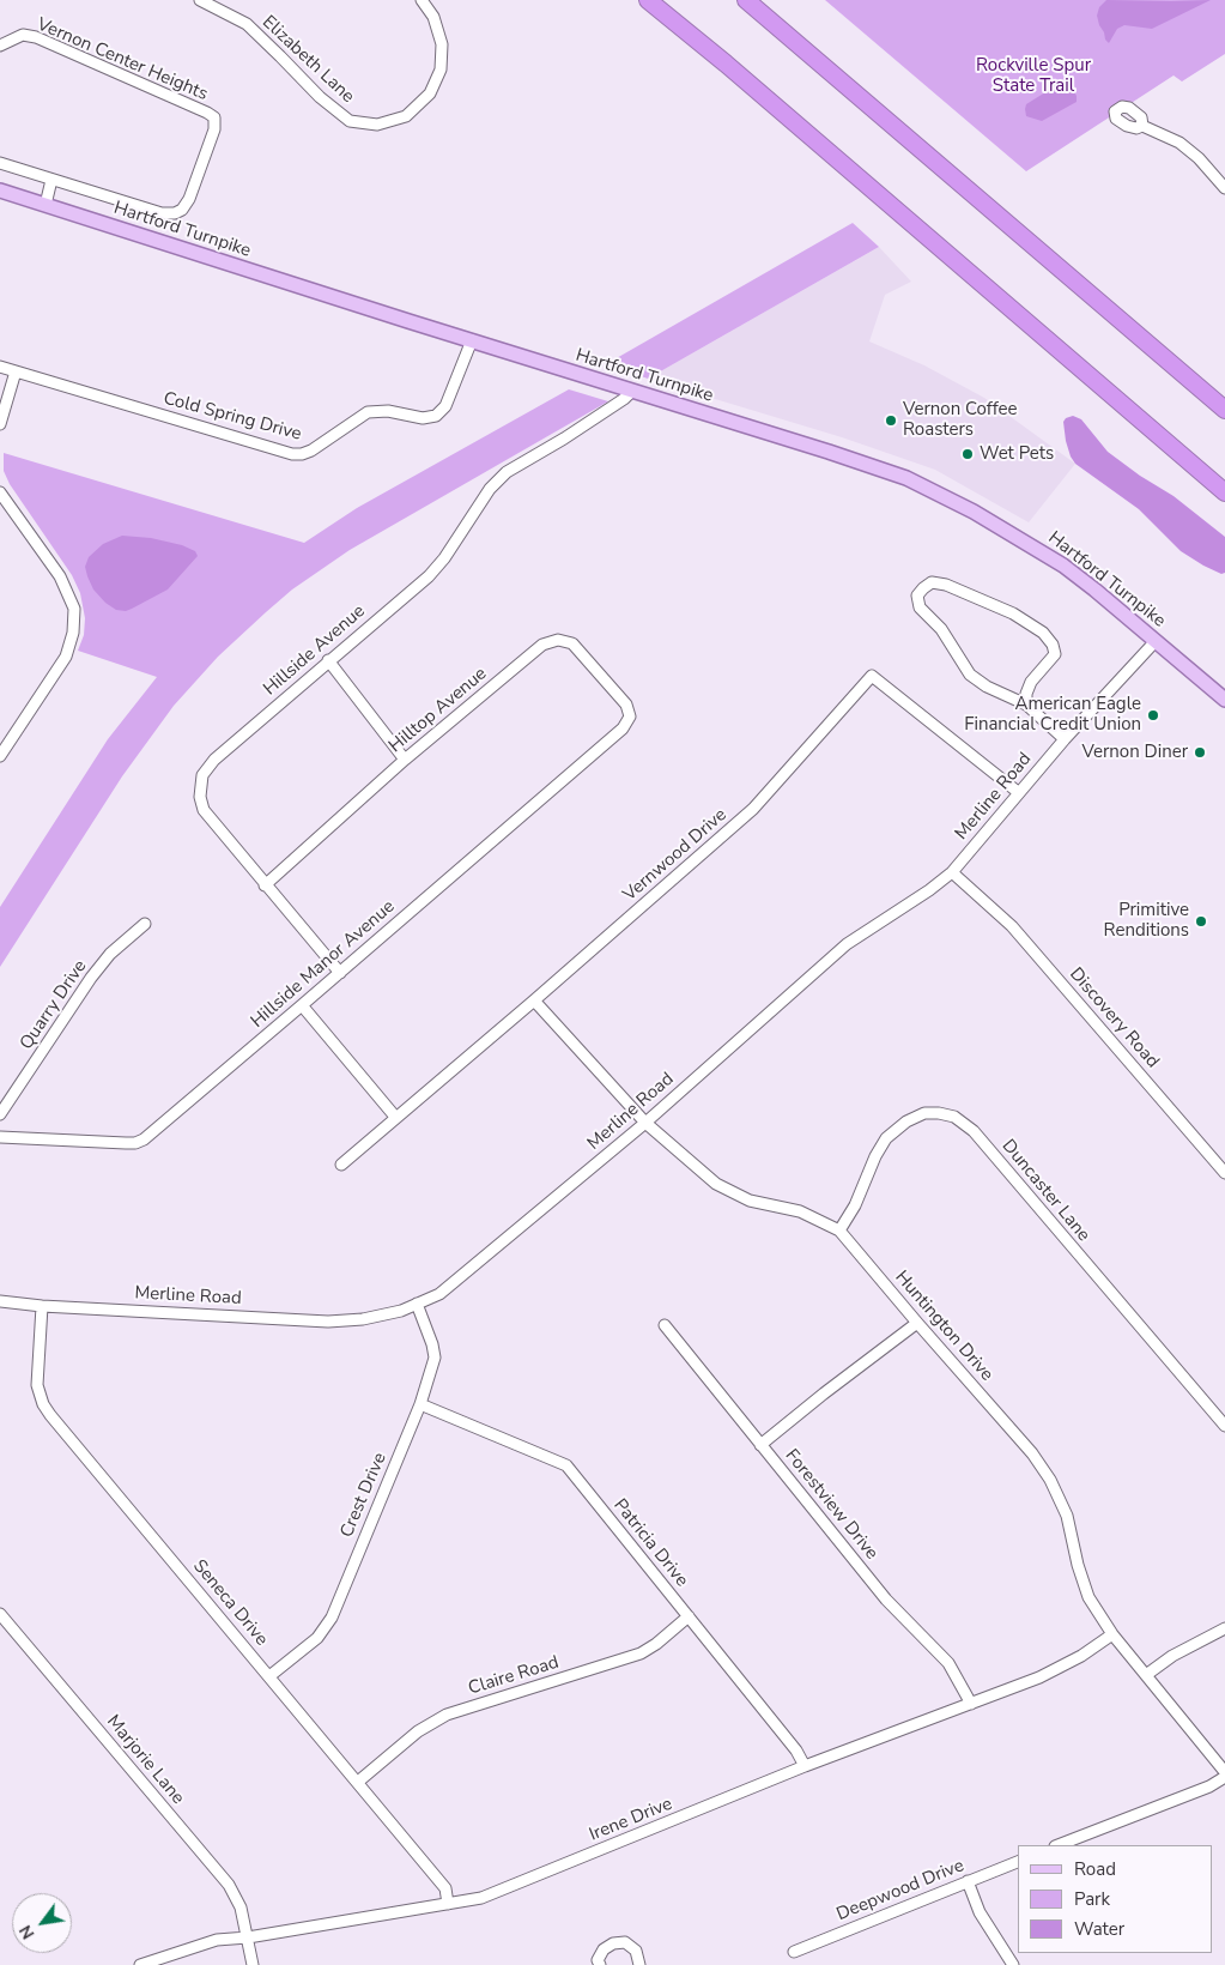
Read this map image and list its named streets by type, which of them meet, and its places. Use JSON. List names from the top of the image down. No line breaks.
{"streets":{"main road":["Hartford Turnpike"],"street":["Vernon Center Heights","Elizabeth Lane","Cold Spring Drive","Hillside Avenue","Hilltop Avenue","Merline Road","Vernwood Drive","Hillside Manor Avenue","Quarry Drive","Discovery Road","Duncaster Lane","Huntington Drive","Crest Drive","Forestview Drive","Patricia Drive","Seneca Drive","Claire Road","Marjorie Lane","Irene Drive","Deepwood Drive"]},"crossings":[["Hartford Turnpike","Cold Spring Drive"],["Hartford Turnpike","Hillside Avenue"],["Hartford Turnpike","Merline Road"],["Hillside Avenue","Hilltop Avenue"],["Hillside Avenue","Hillside Manor Avenue"],["Hilltop Avenue","Hillside Manor Avenue"],["Merline Road","Vernwood Drive"],["Merline Road","Discovery Road"],["Merline Road","Huntington Drive"],["Merline Road","Crest Drive"],["Merline Road","Seneca Drive"],["Vernwood Drive","Huntington Drive"],["Duncaster Lane","Huntington Drive"],["Huntington Drive","Irene Drive"],["Crest Drive","Patricia Drive"],["Crest Drive","Seneca Drive"],["Forestview Drive","Irene Drive"],["Patricia Drive","Claire Road"],["Patricia Drive","Irene Drive"],["Seneca Drive","Claire Road"],["Seneca Drive","Irene Drive"],["Marjorie Lane","Irene Drive"]],"parks":["Rockville Spur State Trail"],"places":["Vernon Coffee Roasters","Wet Pets","American Eagle Financial Credit Union","Vernon Diner","Primitive Renditions"],"legend":["Road","Park","Water"],"north":"bottom left"}
